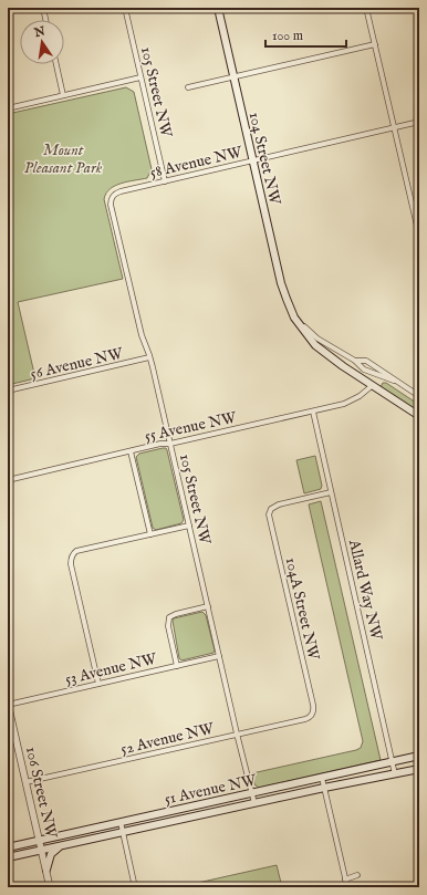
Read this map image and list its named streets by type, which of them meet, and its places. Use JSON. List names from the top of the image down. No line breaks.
{"streets":{"main road":["104 Street NW","51 Avenue NW"],"street":["105 Street NW","58 Avenue NW","56 Avenue NW","55 Avenue NW","Allard Way NW","104A Street NW","53 Avenue NW","52 Avenue NW","106 Street NW"]},"crossings":[["105 Street NW","58 Avenue NW"],["105 Street NW","56 Avenue NW"],["105 Street NW","55 Avenue NW"],["105 Street NW","53 Avenue NW"],["105 Street NW","52 Avenue NW"],["105 Street NW","51 Avenue NW"],["104 Street NW","58 Avenue NW"],["104 Street NW","55 Avenue NW"],["55 Avenue NW","Allard Way NW"],["Allard Way NW","104A Street NW"],["Allard Way NW","51 Avenue NW"],["104A Street NW","52 Avenue NW"],["53 Avenue NW","106 Street NW"],["52 Avenue NW","106 Street NW"],["51 Avenue NW","106 Street NW"]],"parks":["Mount Pleasant Park"],"scale_bar":"100 m","north":"top"}
